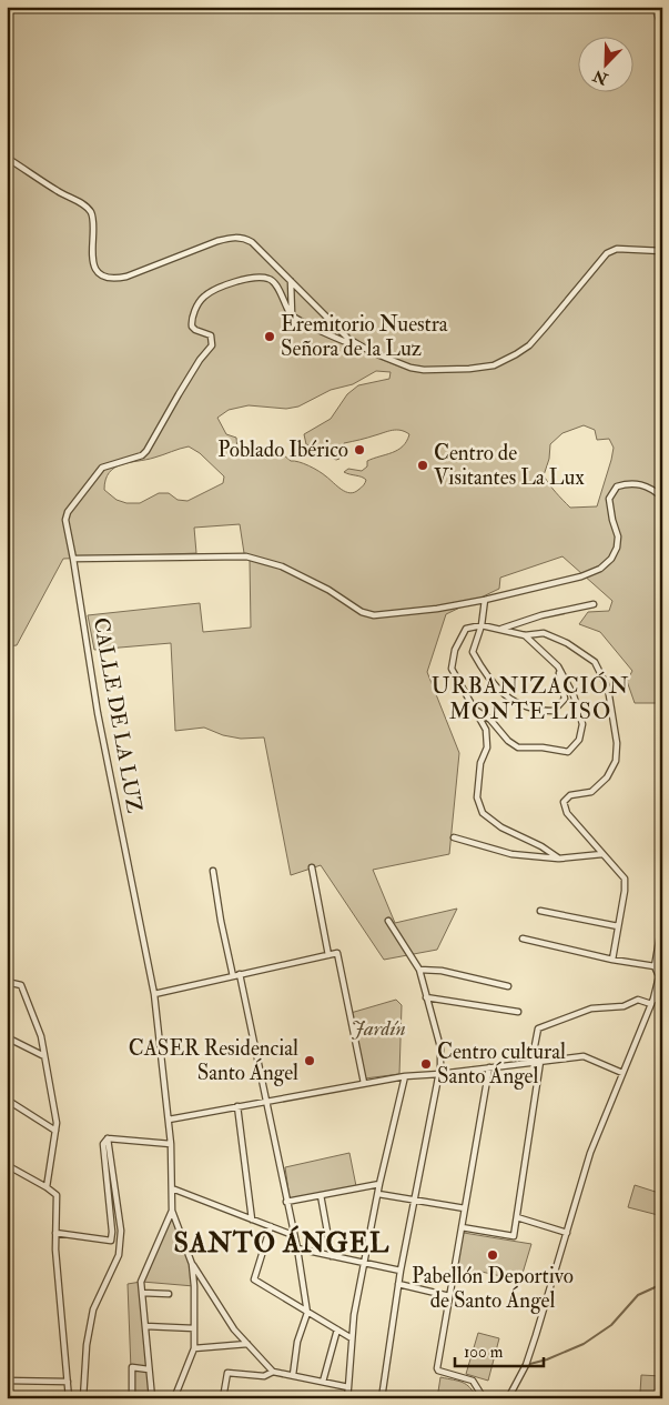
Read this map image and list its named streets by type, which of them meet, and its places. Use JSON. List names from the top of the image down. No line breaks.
{"streets":{"street":["CALLE DE LA LUZ"]},"districts":["URBANIZACIÓN MONTE LISO","SANTO ÁNGEL"],"parks":["Jardín"],"places":["Eremitorio Nuestra Señora de la Luz","Poblado Ibérico","Centro de Visitantes La Lux","CASER Residencial Santo Ángel","Centro cultural Santo Ángel","Pabellón Deportivo de Santo Ángel"],"scale_bar":"100 m","north":"bottom left"}
